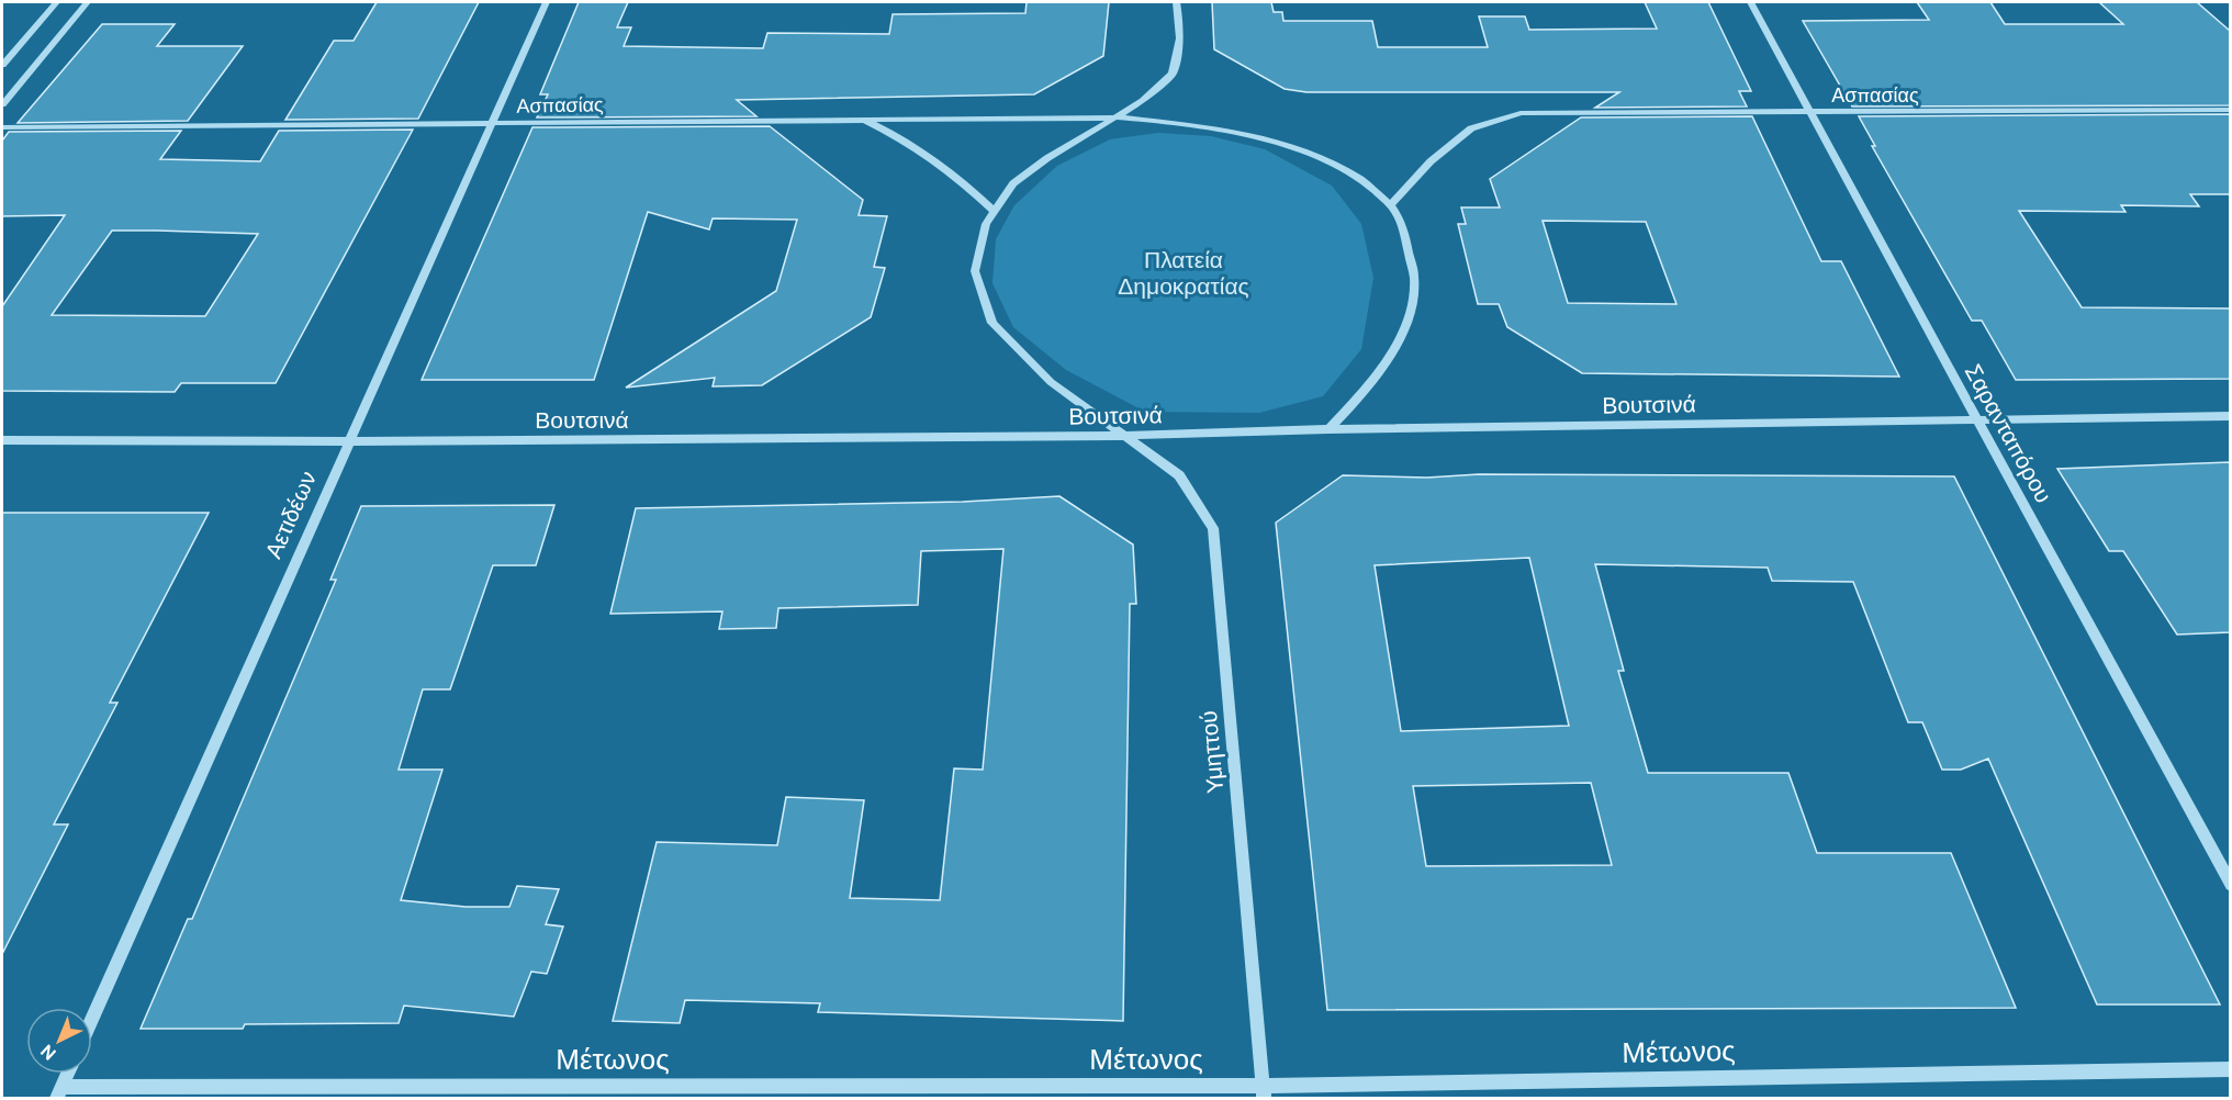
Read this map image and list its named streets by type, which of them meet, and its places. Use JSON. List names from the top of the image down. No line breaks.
{"streets":{"street":["Ασπασίας","Βουτσινά","Σαρανταπόρου","Αετιδέων","Υμηττού","Μέτωνος"]},"crossings":[["Ασπασίας","Σαρανταπόρου"],["Ασπασίας","Αετιδέων"],["Ασπασίας","Υμηττού"],["Βουτσινά","Σαρανταπόρου"],["Βουτσινά","Αετιδέων"],["Βουτσινά","Υμηττού"],["Υμηττού","Μέτωνος"]],"parks":["Πλατεία Δημοκρατίας"],"north":"bottom left"}
